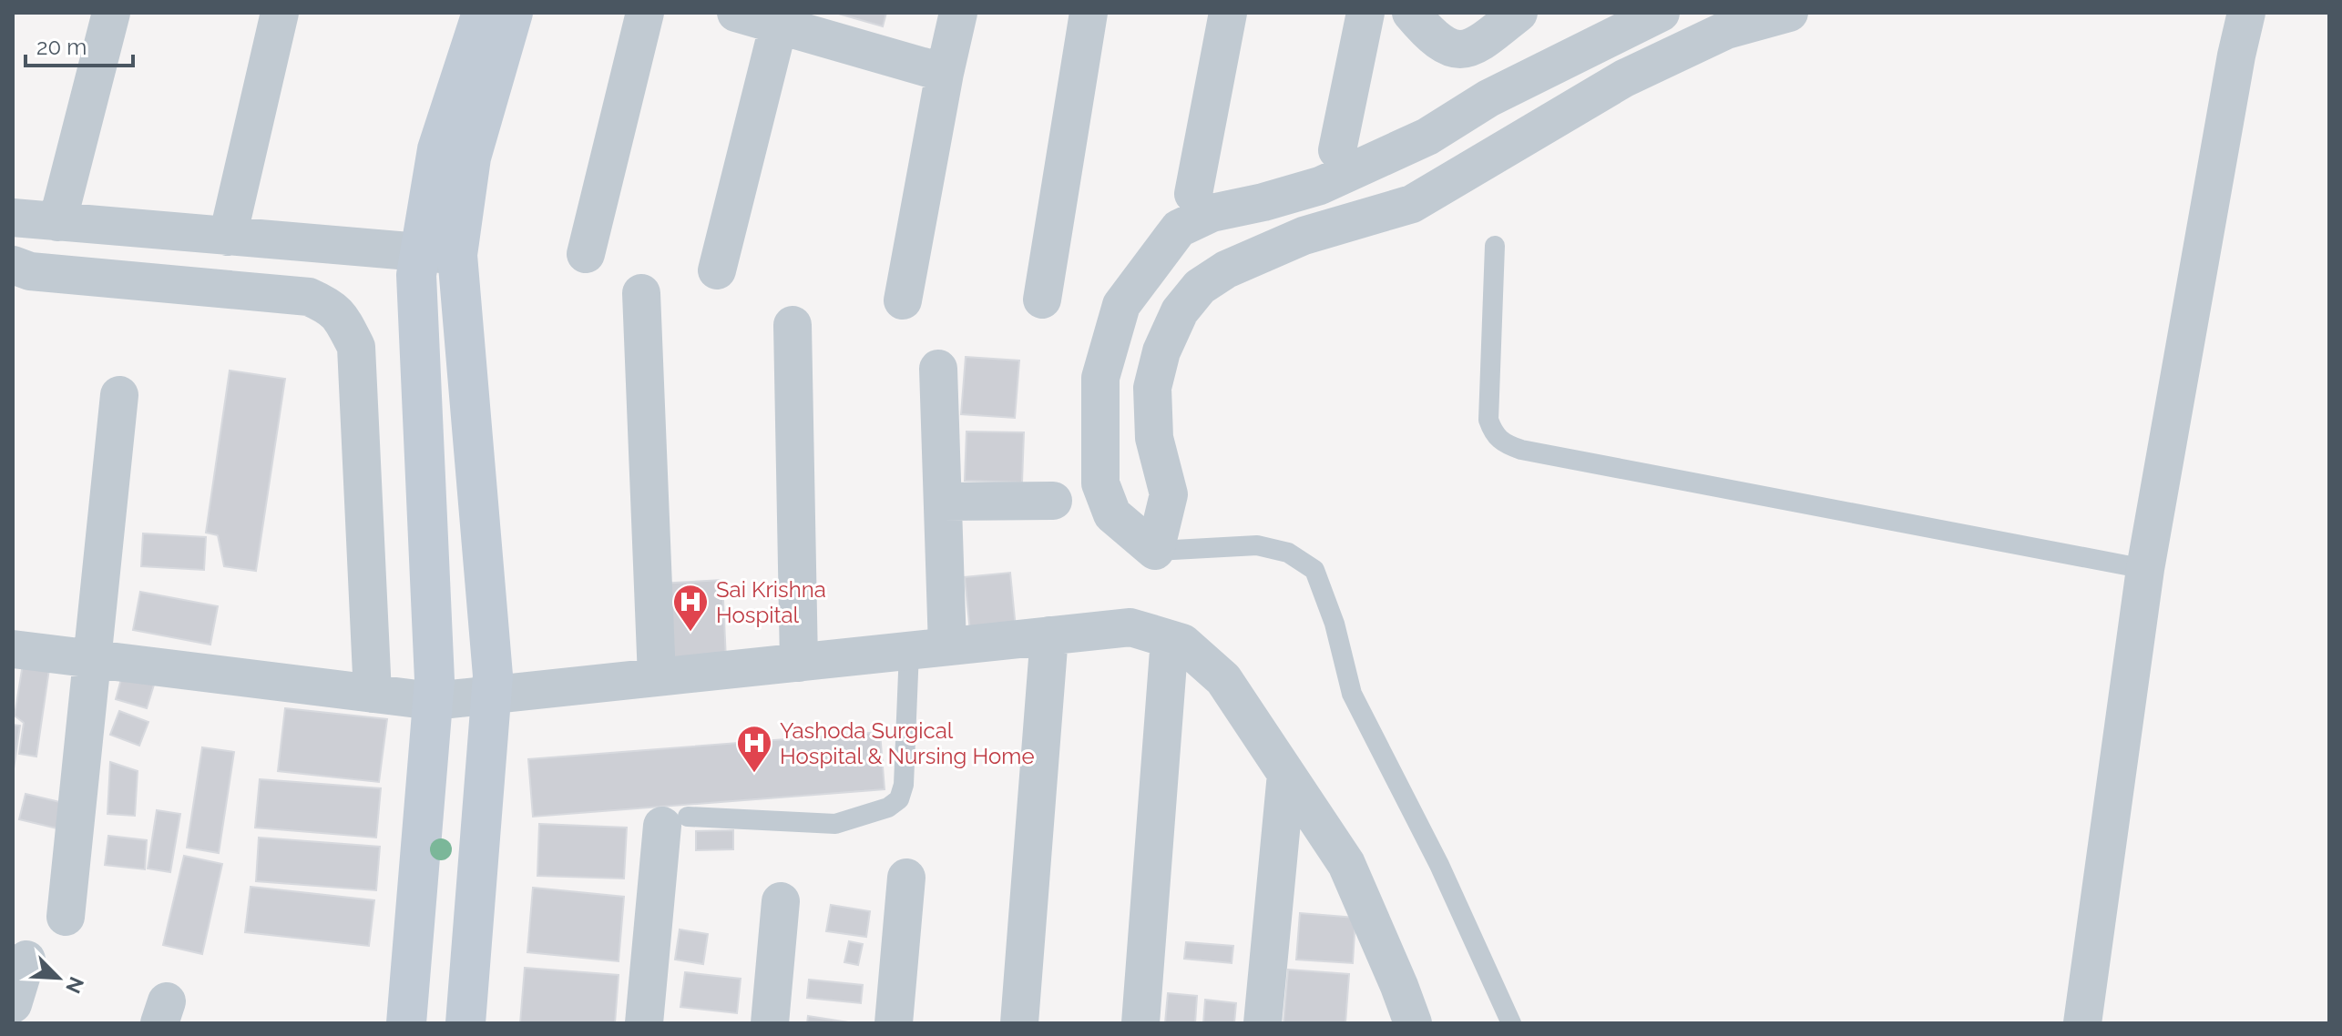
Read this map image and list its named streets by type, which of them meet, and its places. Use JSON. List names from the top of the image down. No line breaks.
{"places":{"hospital":["Sai Krishna Hospital","Yashoda Surgical Hospital & Nursing Home"]},"scale_bar":"20 m","north":"bottom right"}
